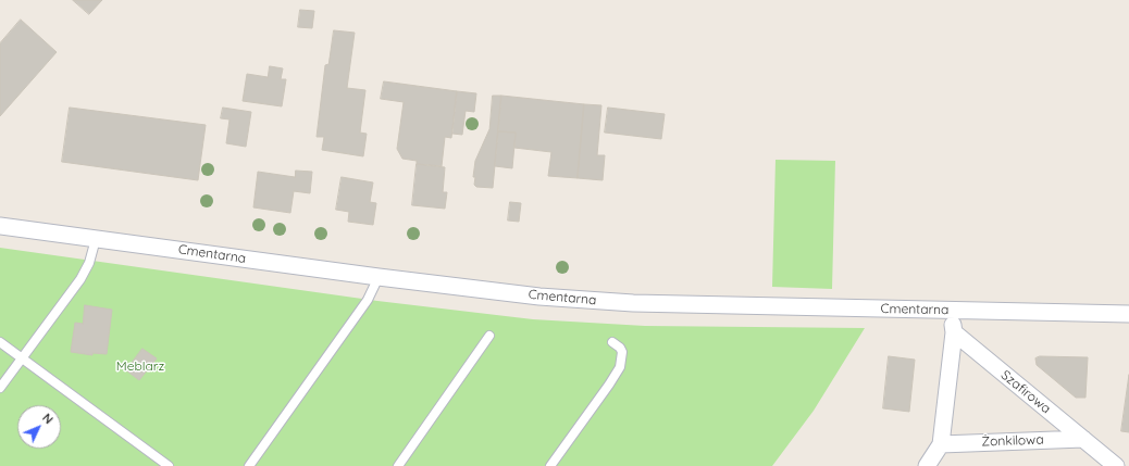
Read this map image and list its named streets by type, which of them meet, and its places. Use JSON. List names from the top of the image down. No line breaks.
{"streets":{"street":["Cmentarna","Szafirowa","Żonkilowa"]},"crossings":[["Szafirowa","Żonkilowa"]],"parks":["Meblarz"],"north":"top right"}
